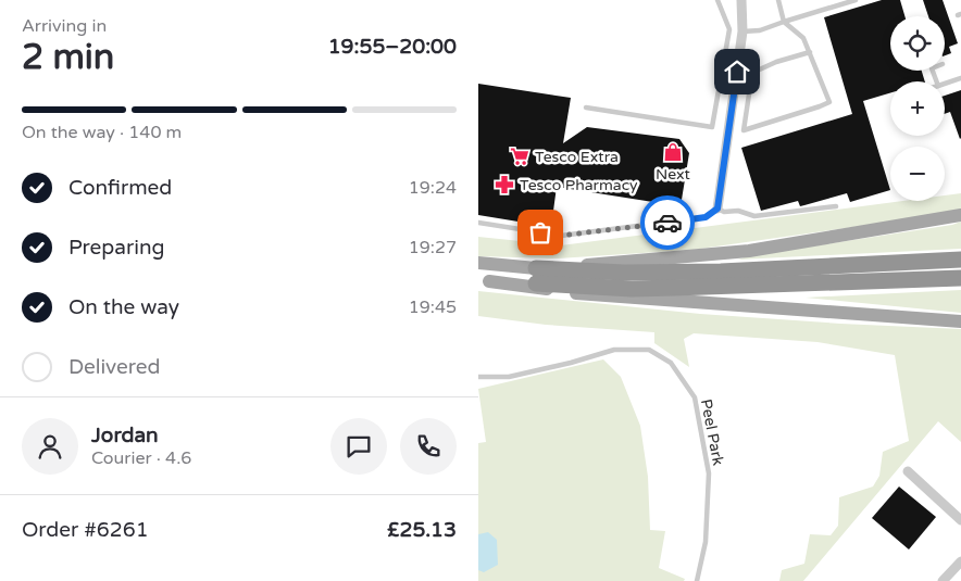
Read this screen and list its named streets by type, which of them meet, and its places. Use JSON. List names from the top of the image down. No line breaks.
{"streets":{"lane":["Peel Park"]},"places":{"shop":["Next"],"supermarket":["Tesco Extra"],"pharmacy":["Tesco Pharmacy"]},"page":{"heading":["2 min","Arriving in","19:55–20:00"],"panel":["Jordan","Courier · 4.6","Order #6261","£25.13"],"map_buttons":["+","−"],"bar":"On the way · 140 m","list":[["Confirmed","19:24"],["Preparing","19:27"],["On the way","19:45"],"Delivered"]}}
